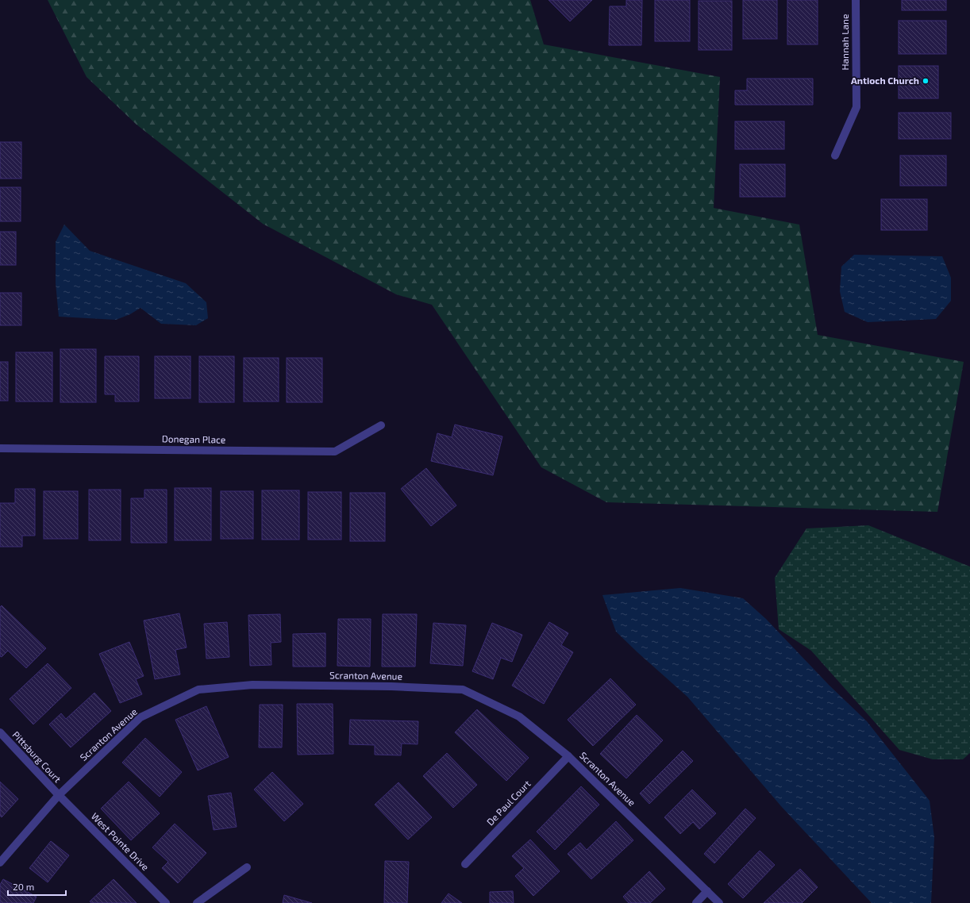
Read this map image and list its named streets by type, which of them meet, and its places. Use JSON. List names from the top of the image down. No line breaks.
{"streets":{"street":["Hannah Lane","Donegan Place","Scranton Avenue","Pittsburg Court","De Paul Court","West Pointe Drive"]},"crossings":[["Scranton Avenue","Pittsburg Court"],["Scranton Avenue","De Paul Court"],["Scranton Avenue","West Pointe Drive"],["Pittsburg Court","West Pointe Drive"]],"places":["Antioch Church"],"scale_bar":"20 m"}
